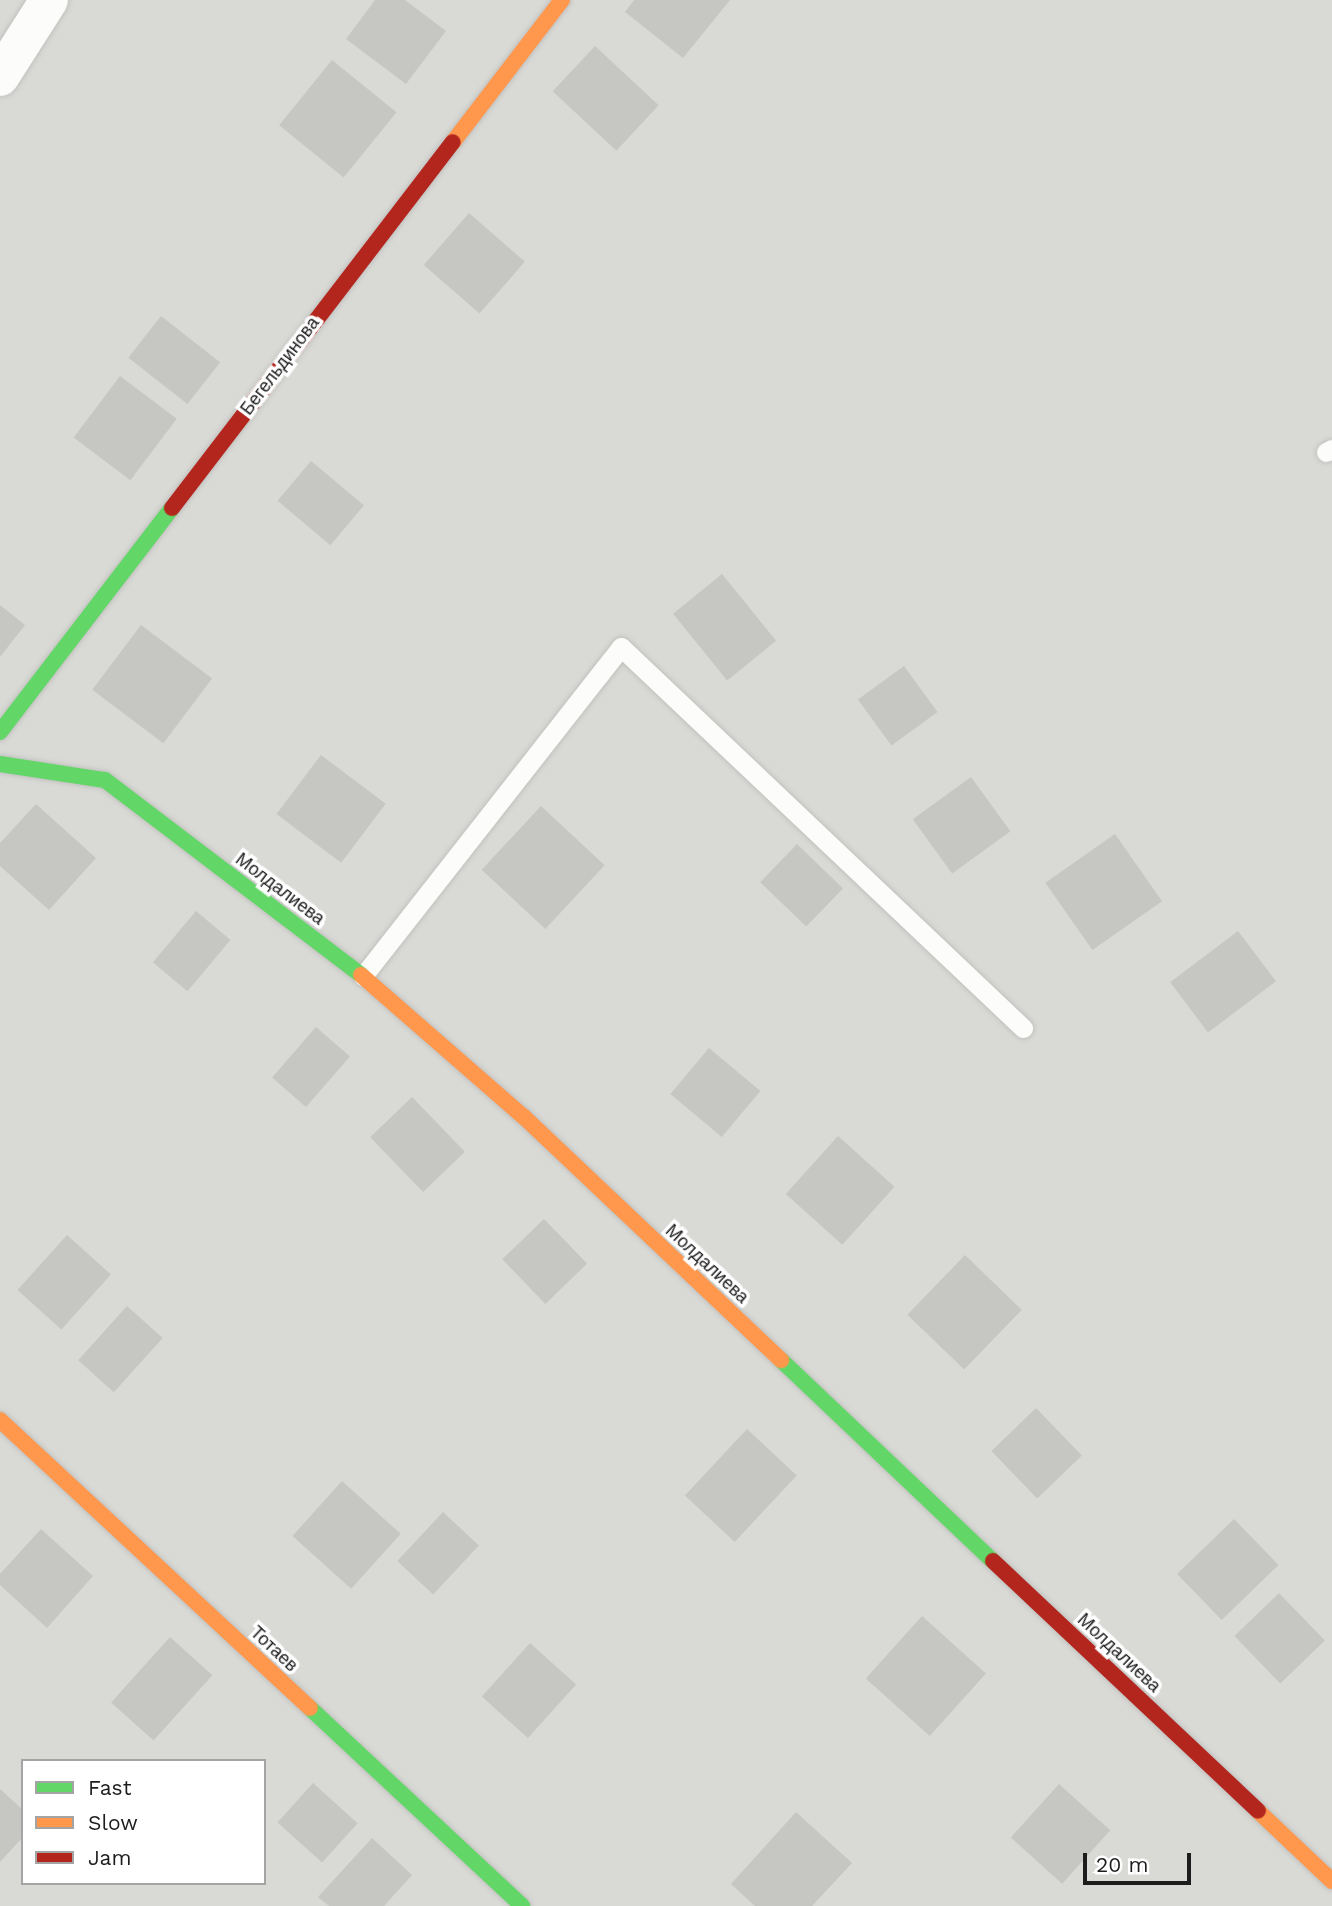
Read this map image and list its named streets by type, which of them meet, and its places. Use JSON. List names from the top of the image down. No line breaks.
{"streets":{"street":["Бегельдинова","Молдалиева","Тотаев"]},"legend":["Fast","Slow","Jam"],"scale_bar":"20 m"}
